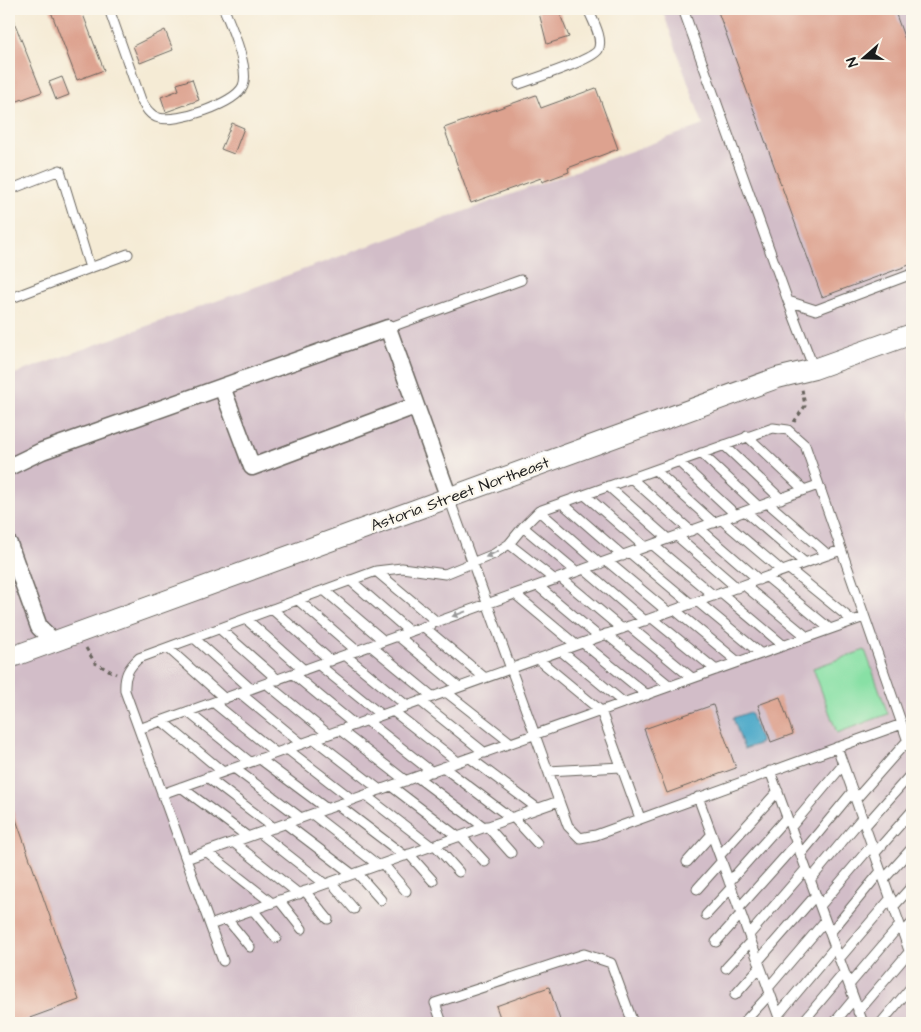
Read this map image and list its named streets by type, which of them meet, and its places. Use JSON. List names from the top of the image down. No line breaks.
{"streets":{"street":["Astoria Street Northeast"]},"north":"left"}
